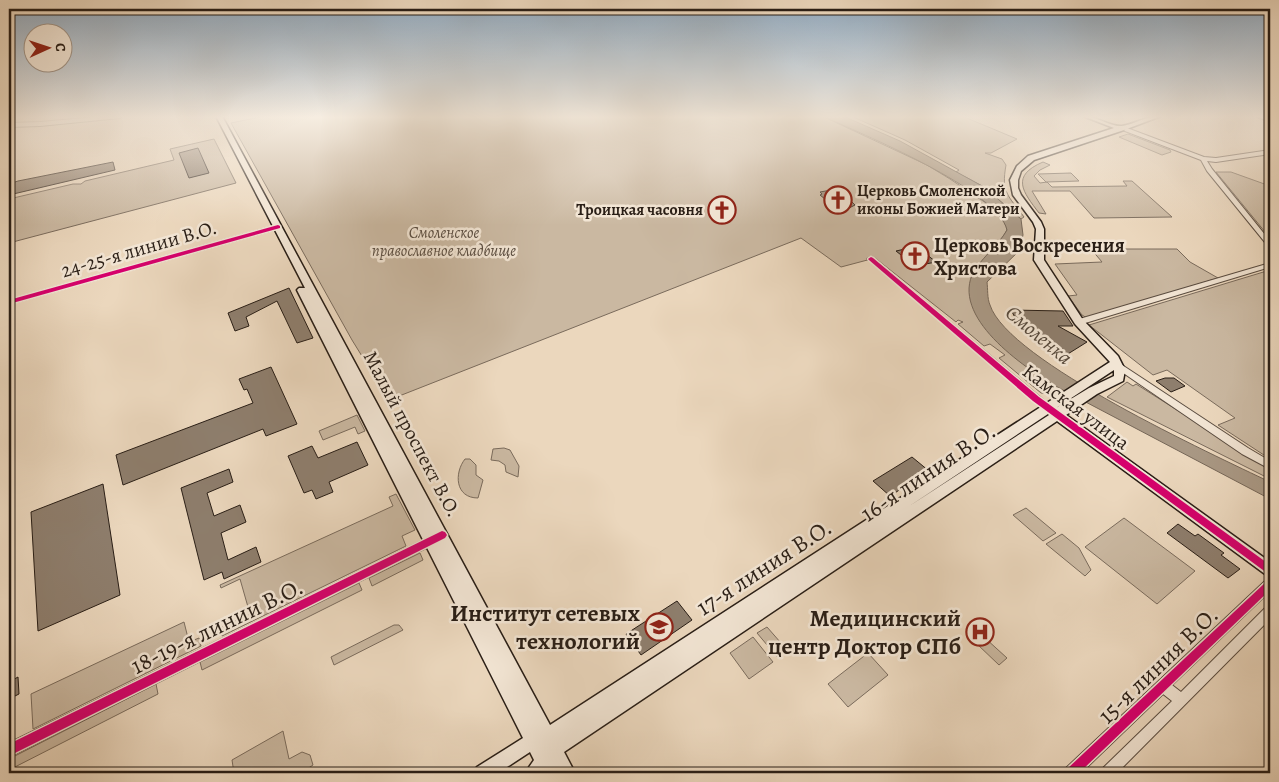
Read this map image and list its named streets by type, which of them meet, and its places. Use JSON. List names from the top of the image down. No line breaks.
{"streets":{"main road":["Камская улица","Малый проспект В.О.","16-я линия В.О."],"street":["24-25-я линии В.О.","18-19-я линии В.О.","15-я линия В.О."]},"crossings":[["24-25-я линии В.О.","Малый проспект В.О."],["Камская улица","16-я линия В.О."],["Малый проспект В.О.","16-я линия В.О."],["Малый проспект В.О.","18-19-я линии В.О."]],"water":["Смоленка"],"parks":["Смоленское православное кладбище"],"places":{"church":["Церковь Смоленской иконы Божией Матери","Троицкая часовня","Церковь Воскресения Христова"],"school or university":["Институт сетевых технологий"],"hospital":["Медицинский центр Доктор СПб"]},"north":"right"}
